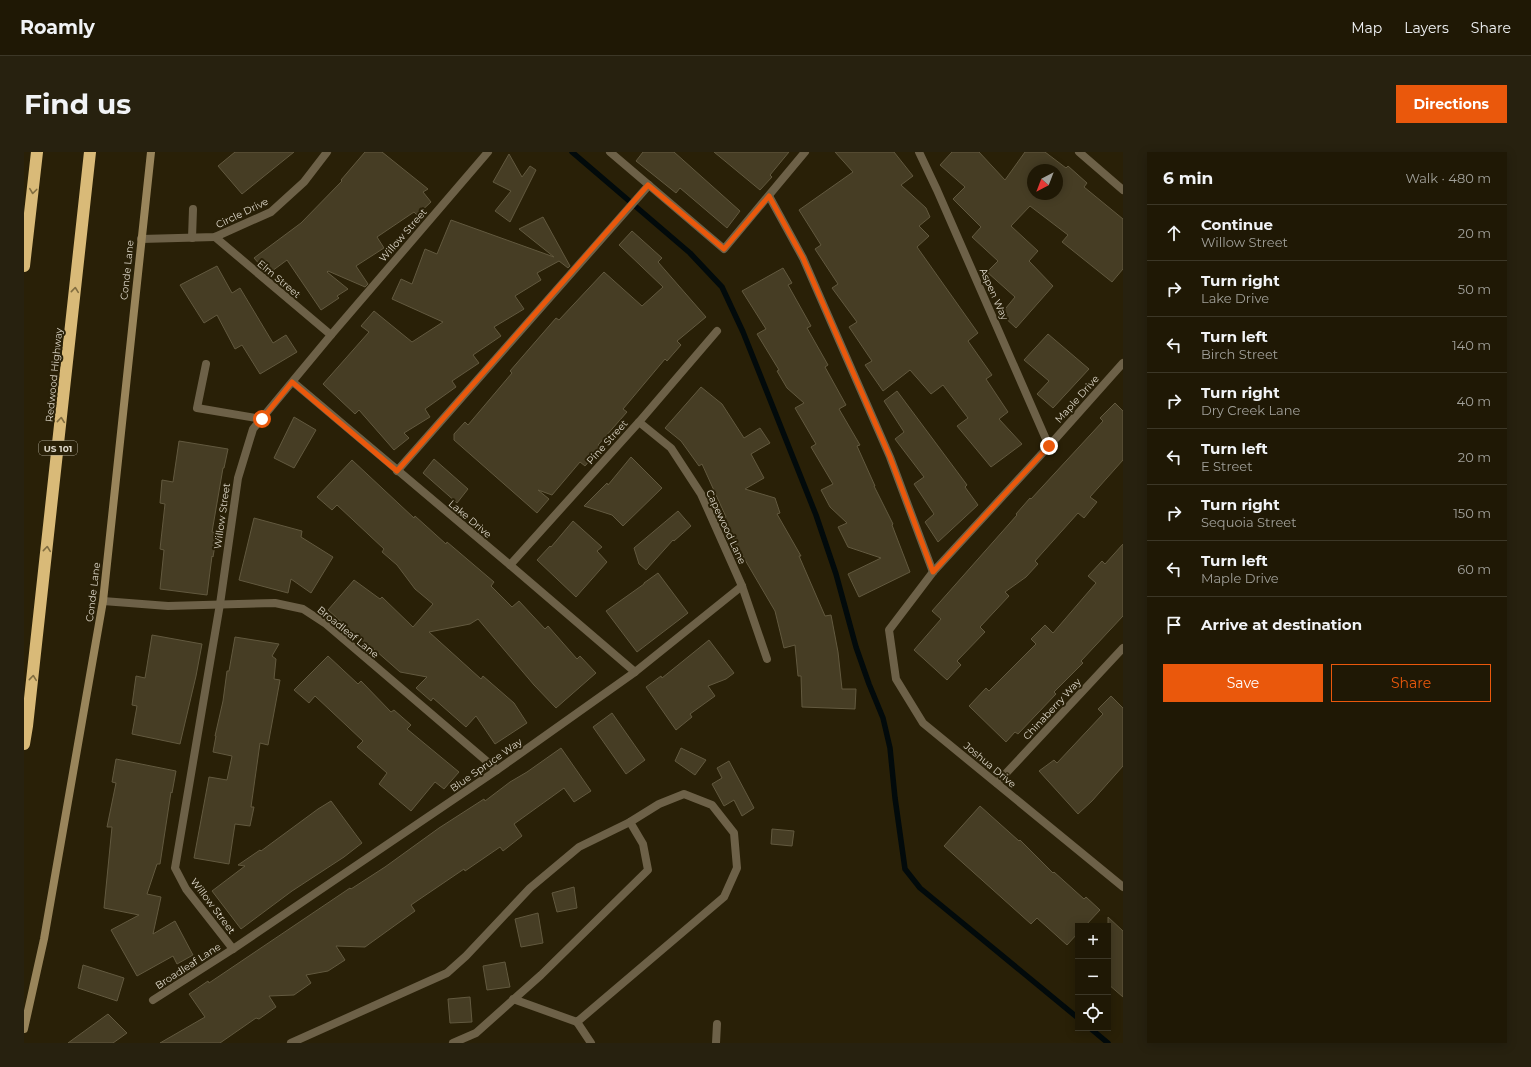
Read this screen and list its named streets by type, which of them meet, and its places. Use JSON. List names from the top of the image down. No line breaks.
{"streets":{"highway":["Redwood Highway","US 101"],"street":["Circle Drive","Willow Street","Conde Lane","Elm Street","Aspen Way","Maple Drive","Pine Street","Lake Drive","Capewood Lane","Broadleaf Lane","Chinaberry Way","Blue Spruce Way","Joshua Drive"]},"crossings":[["Circle Drive","Conde Lane"],["Circle Drive","Elm Street"],["Willow Street","Elm Street"],["Willow Street","Lake Drive"],["Willow Street","Broadleaf Lane"],["Willow Street","Blue Spruce Way"],["Conde Lane","Broadleaf Lane"],["Aspen Way","Maple Drive"],["Maple Drive","Joshua Drive"],["Pine Street","Lake Drive"],["Pine Street","Capewood Lane"],["Lake Drive","Blue Spruce Way"],["Capewood Lane","Blue Spruce Way"],["Broadleaf Lane","Blue Spruce Way"],["Chinaberry Way","Joshua Drive"]],"one_way":["Redwood Highway"],"north":"bottom left","page":{"header":"Roamly","nav":["Map","Layers","Share"],"buttons":["Directions",["Save","Share"]],"title":"Find us","heading":["6 min","Walk · 480 m"],"list":[["Continue","Willow Street","20 m"],["Turn right","Lake Drive","50 m"],["Turn left","Birch Street","140 m"],["Turn right","Dry Creek Lane","40 m"],["Turn left","E Street","20 m"],["Turn right","Sequoia Street","150 m"],["Turn left","Maple Drive","60 m"],"Arrive at destination"],"map_buttons":["+","−"]}}
